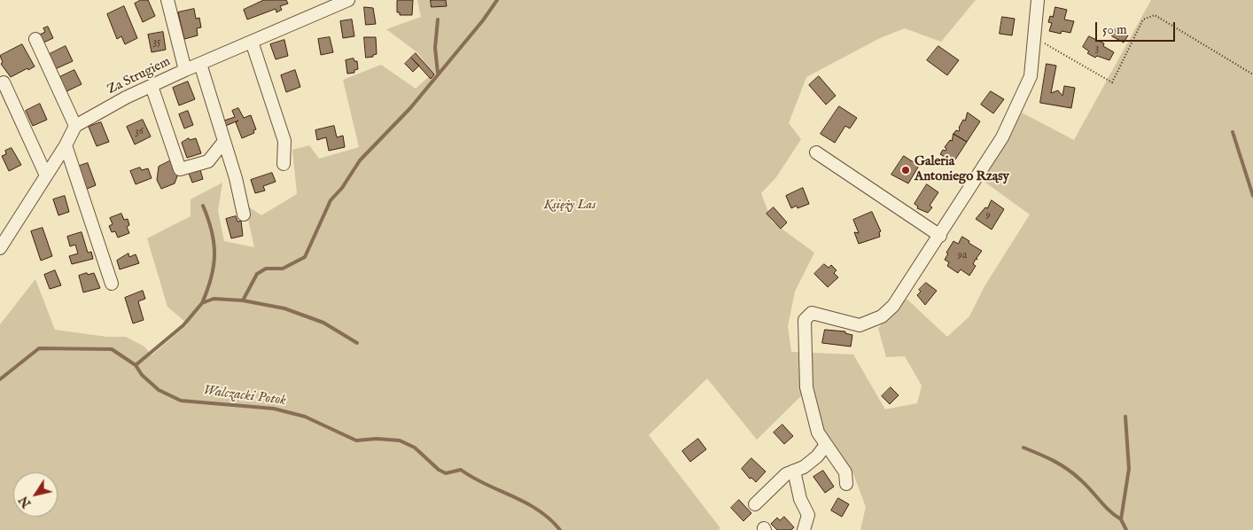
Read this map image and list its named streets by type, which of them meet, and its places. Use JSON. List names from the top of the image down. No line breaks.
{"streets":{"street":["Za Strugiem"]},"water":["Walczacki Potok"],"parks":["Księży Las"],"places":["Galeria Antoniego Rząsy"],"house_numbers":["35","3","36","9","9a"],"scale_bar":"50 m","north":"bottom left"}
